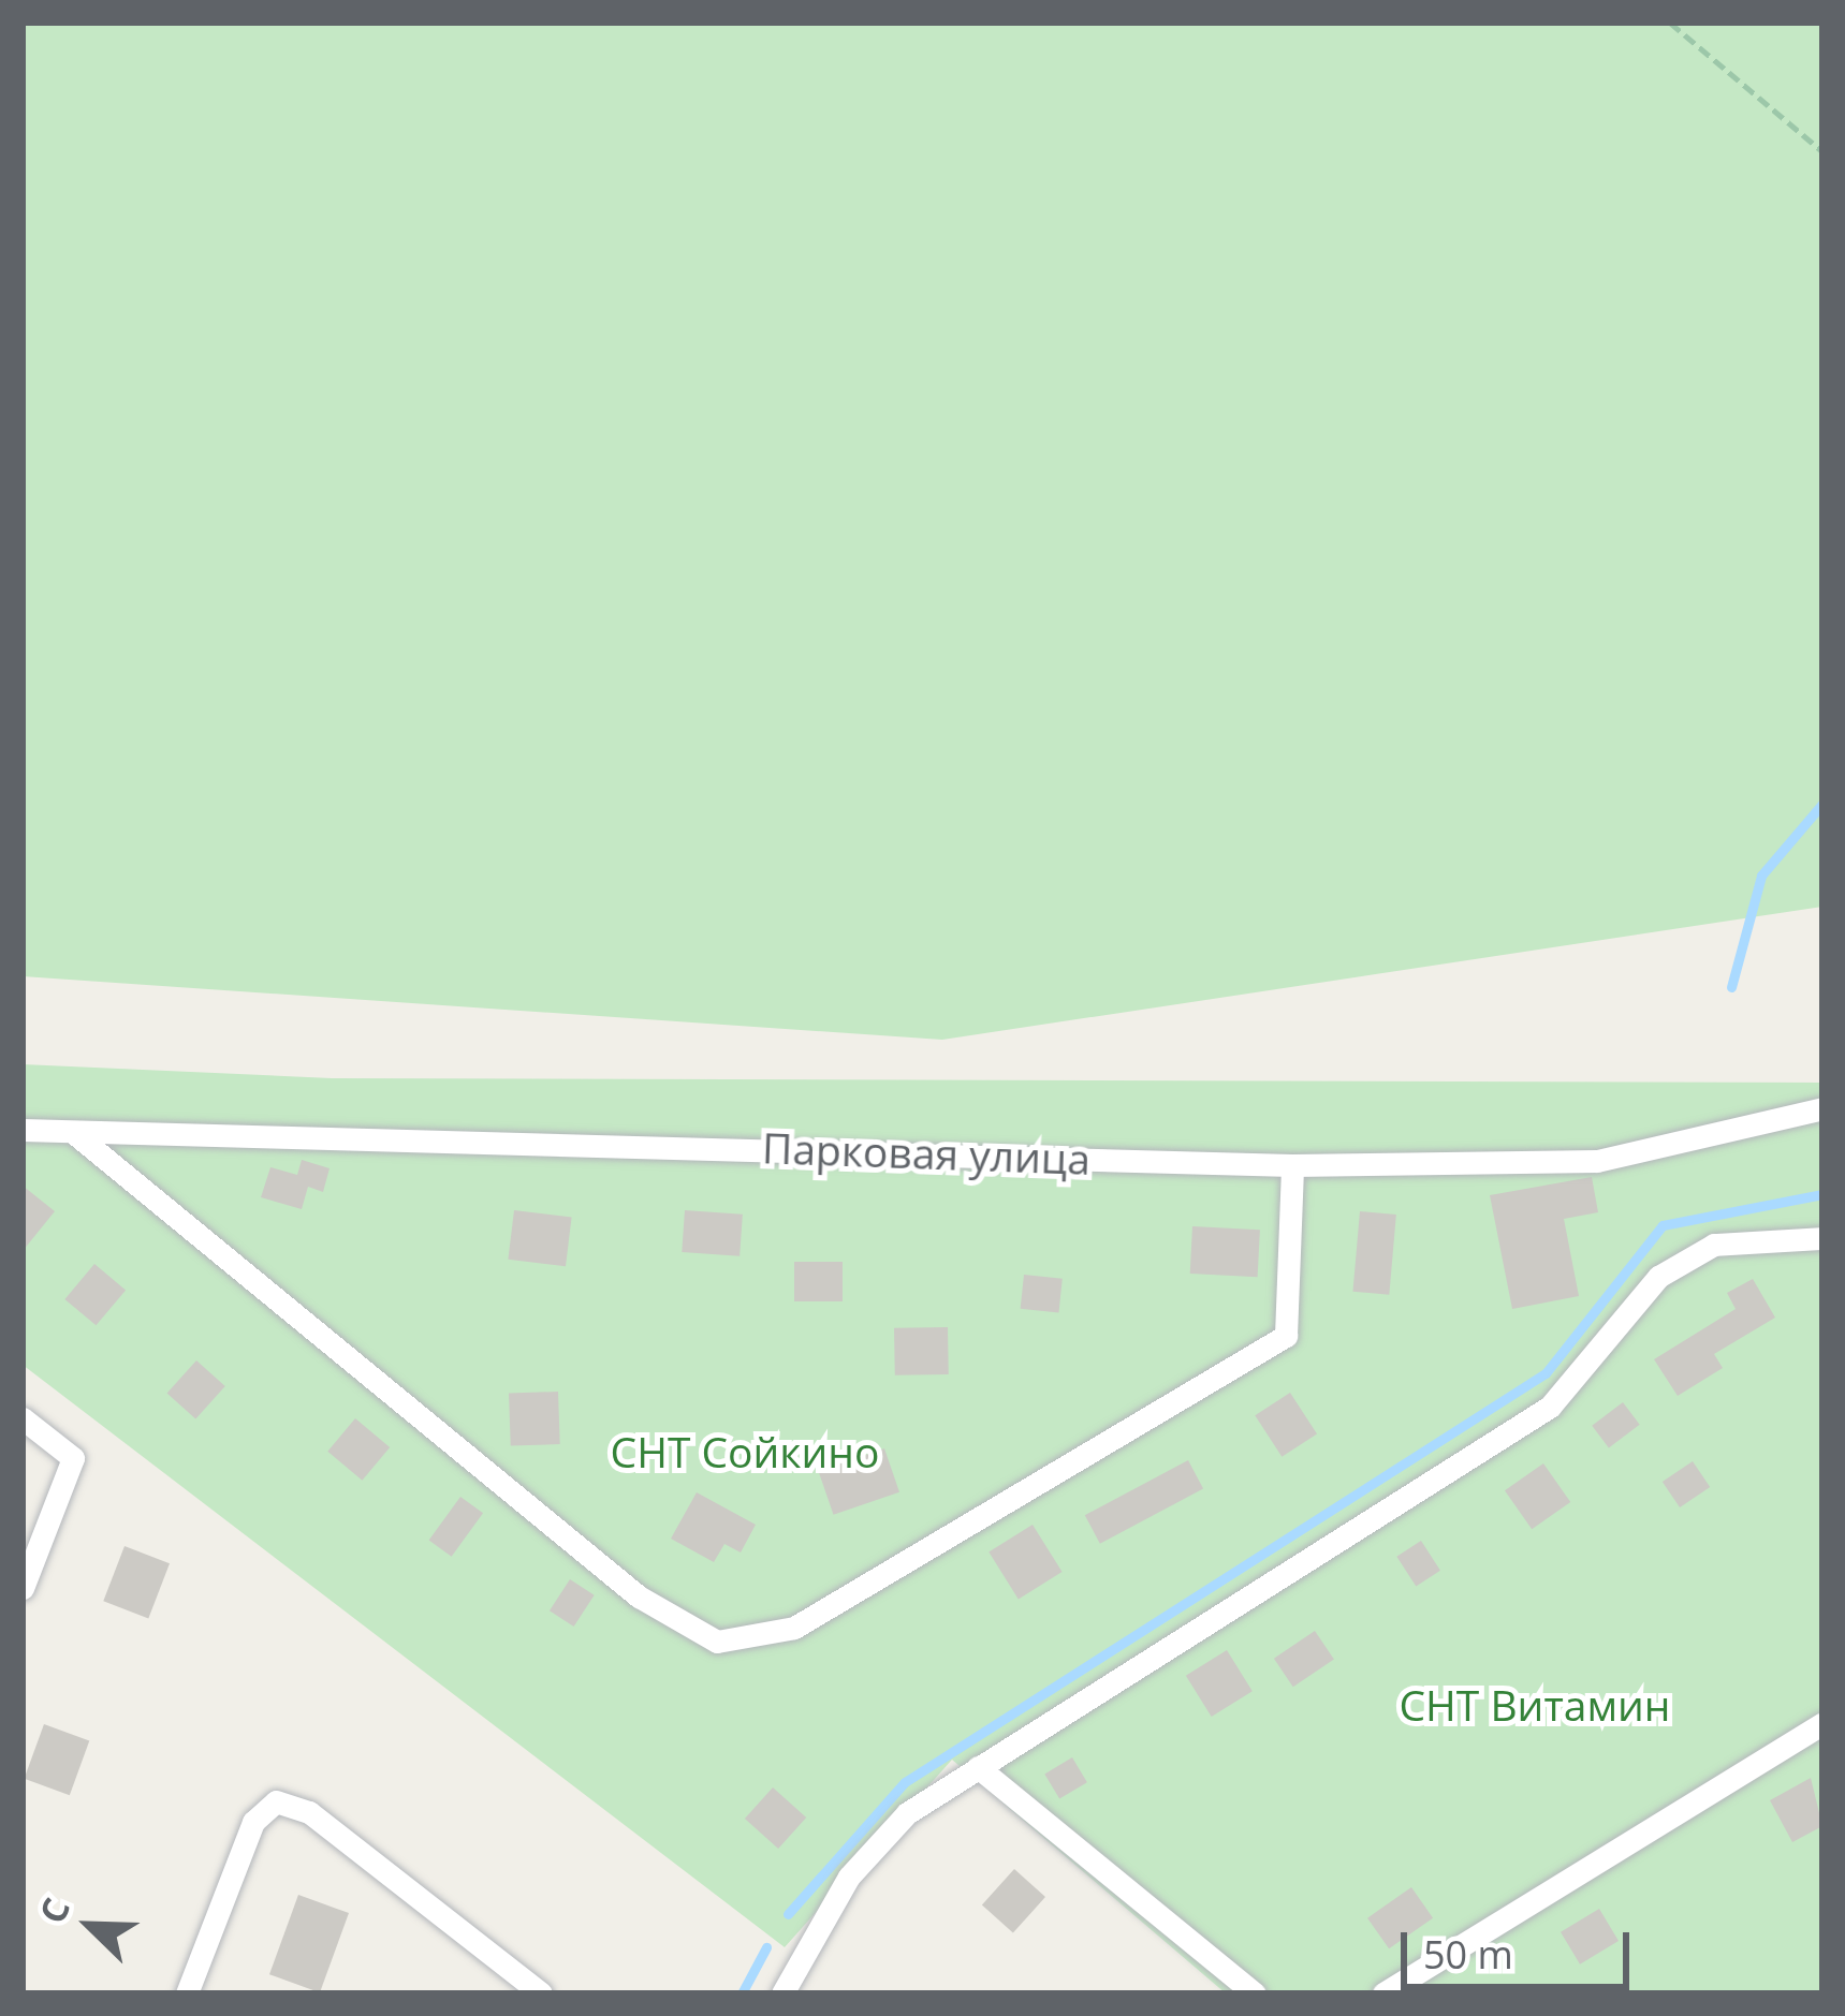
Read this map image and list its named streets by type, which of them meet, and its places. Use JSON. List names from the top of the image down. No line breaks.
{"streets":{"street":["Парковая улица"]},"parks":["СНТ Сойкино","СНТ Витамин"],"scale_bar":"50 m","north":"top left"}
